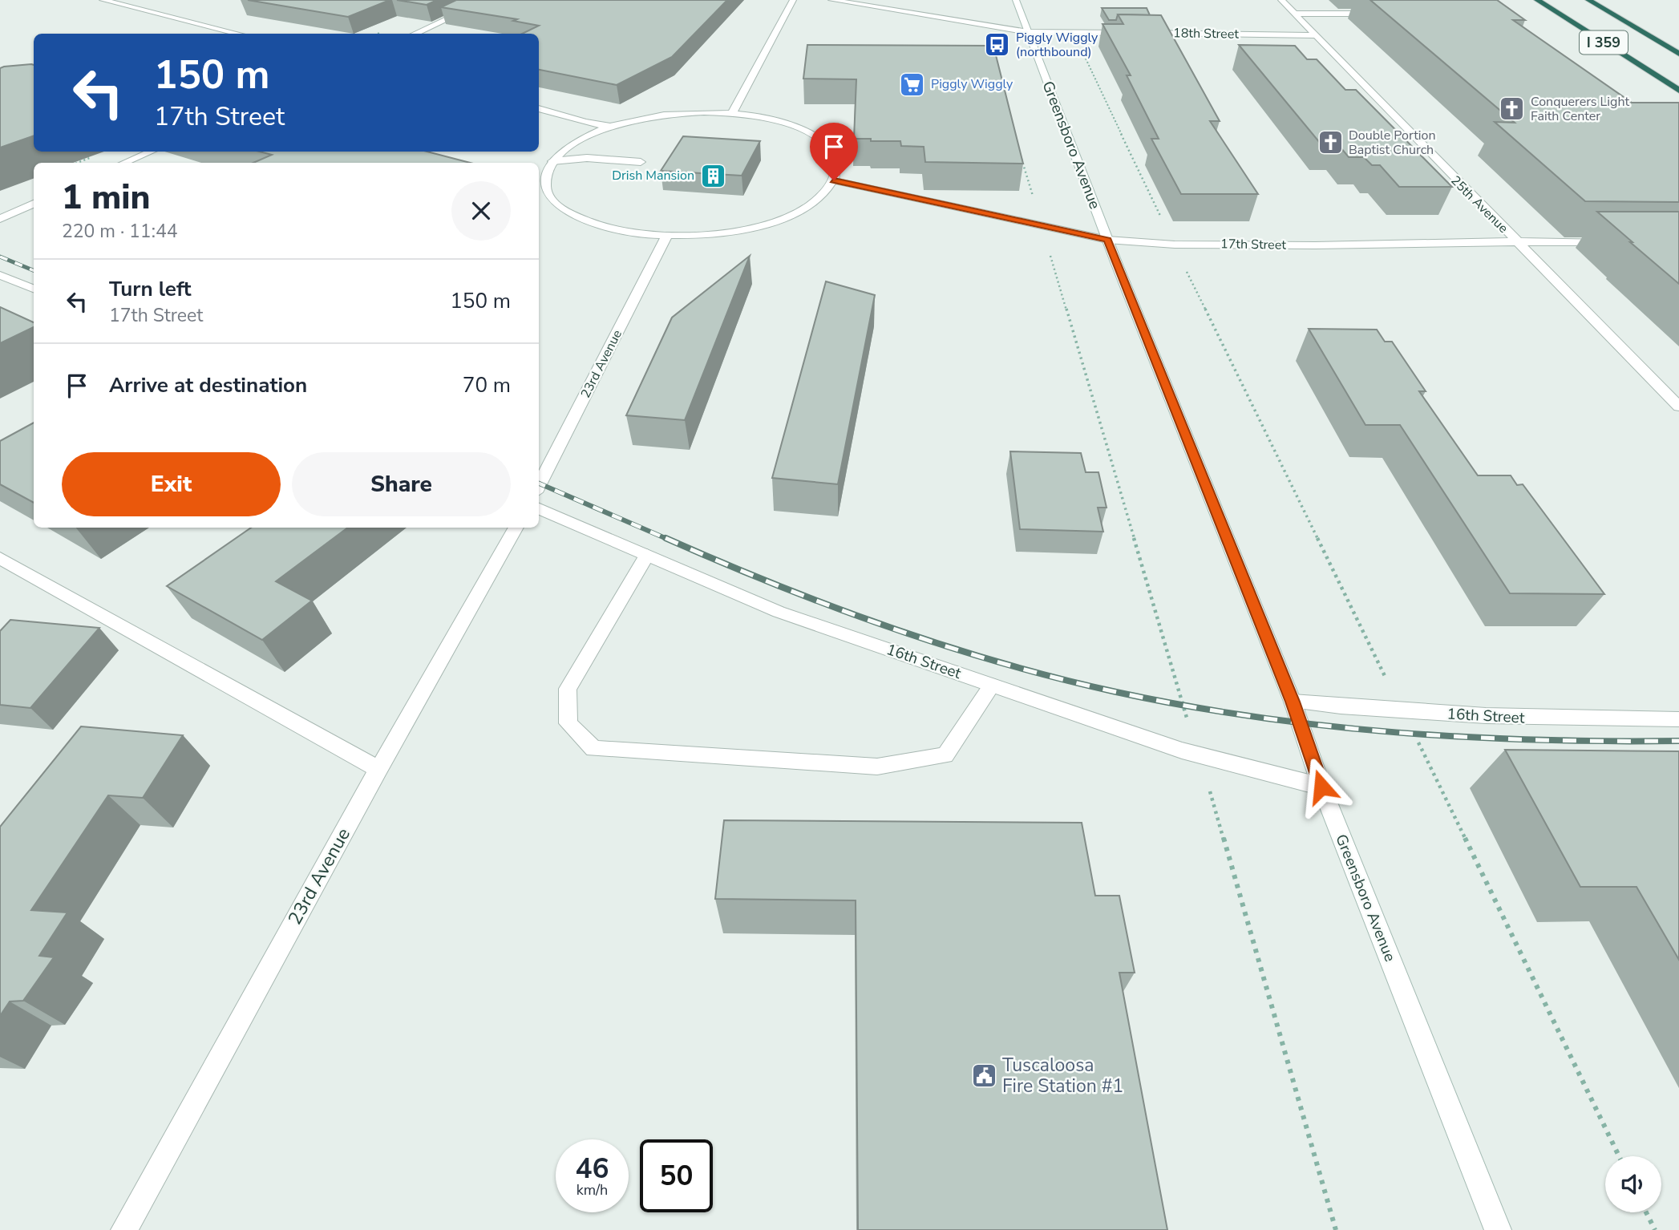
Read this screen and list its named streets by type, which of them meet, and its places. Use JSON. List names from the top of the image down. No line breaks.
{"streets":{"highway":["I 359"],"street":["18th Street","Greensboro Avenue","25th Avenue","17th Street","23rd Avenue","16th Street"]},"crossings":[["18th Street","Greensboro Avenue"],["18th Street","25th Avenue"],["Greensboro Avenue","17th Street"],["Greensboro Avenue","16th Street"],["25th Avenue","17th Street"]],"places":{"bus stop":["Piggly Wiggly (northbound)"],"supermarket":["Piggly Wiggly"],"church":["Conquerers Light Faith Center","Double Portion Baptist Church"],"building":["Drish Mansion"],"public building":["Tuscaloosa Fire Station #1"]},"page":{"turn":["150 m","17th Street"],"heading":["1 min","220 m · 11:44"],"list":[{"name":"Turn left","note":"17th Street","value":"150 m"},{"name":"Arrive at destination","value":"70 m"}],"buttons":["Exit","Share"],"speed":"46 km/h","limit":"50"}}
